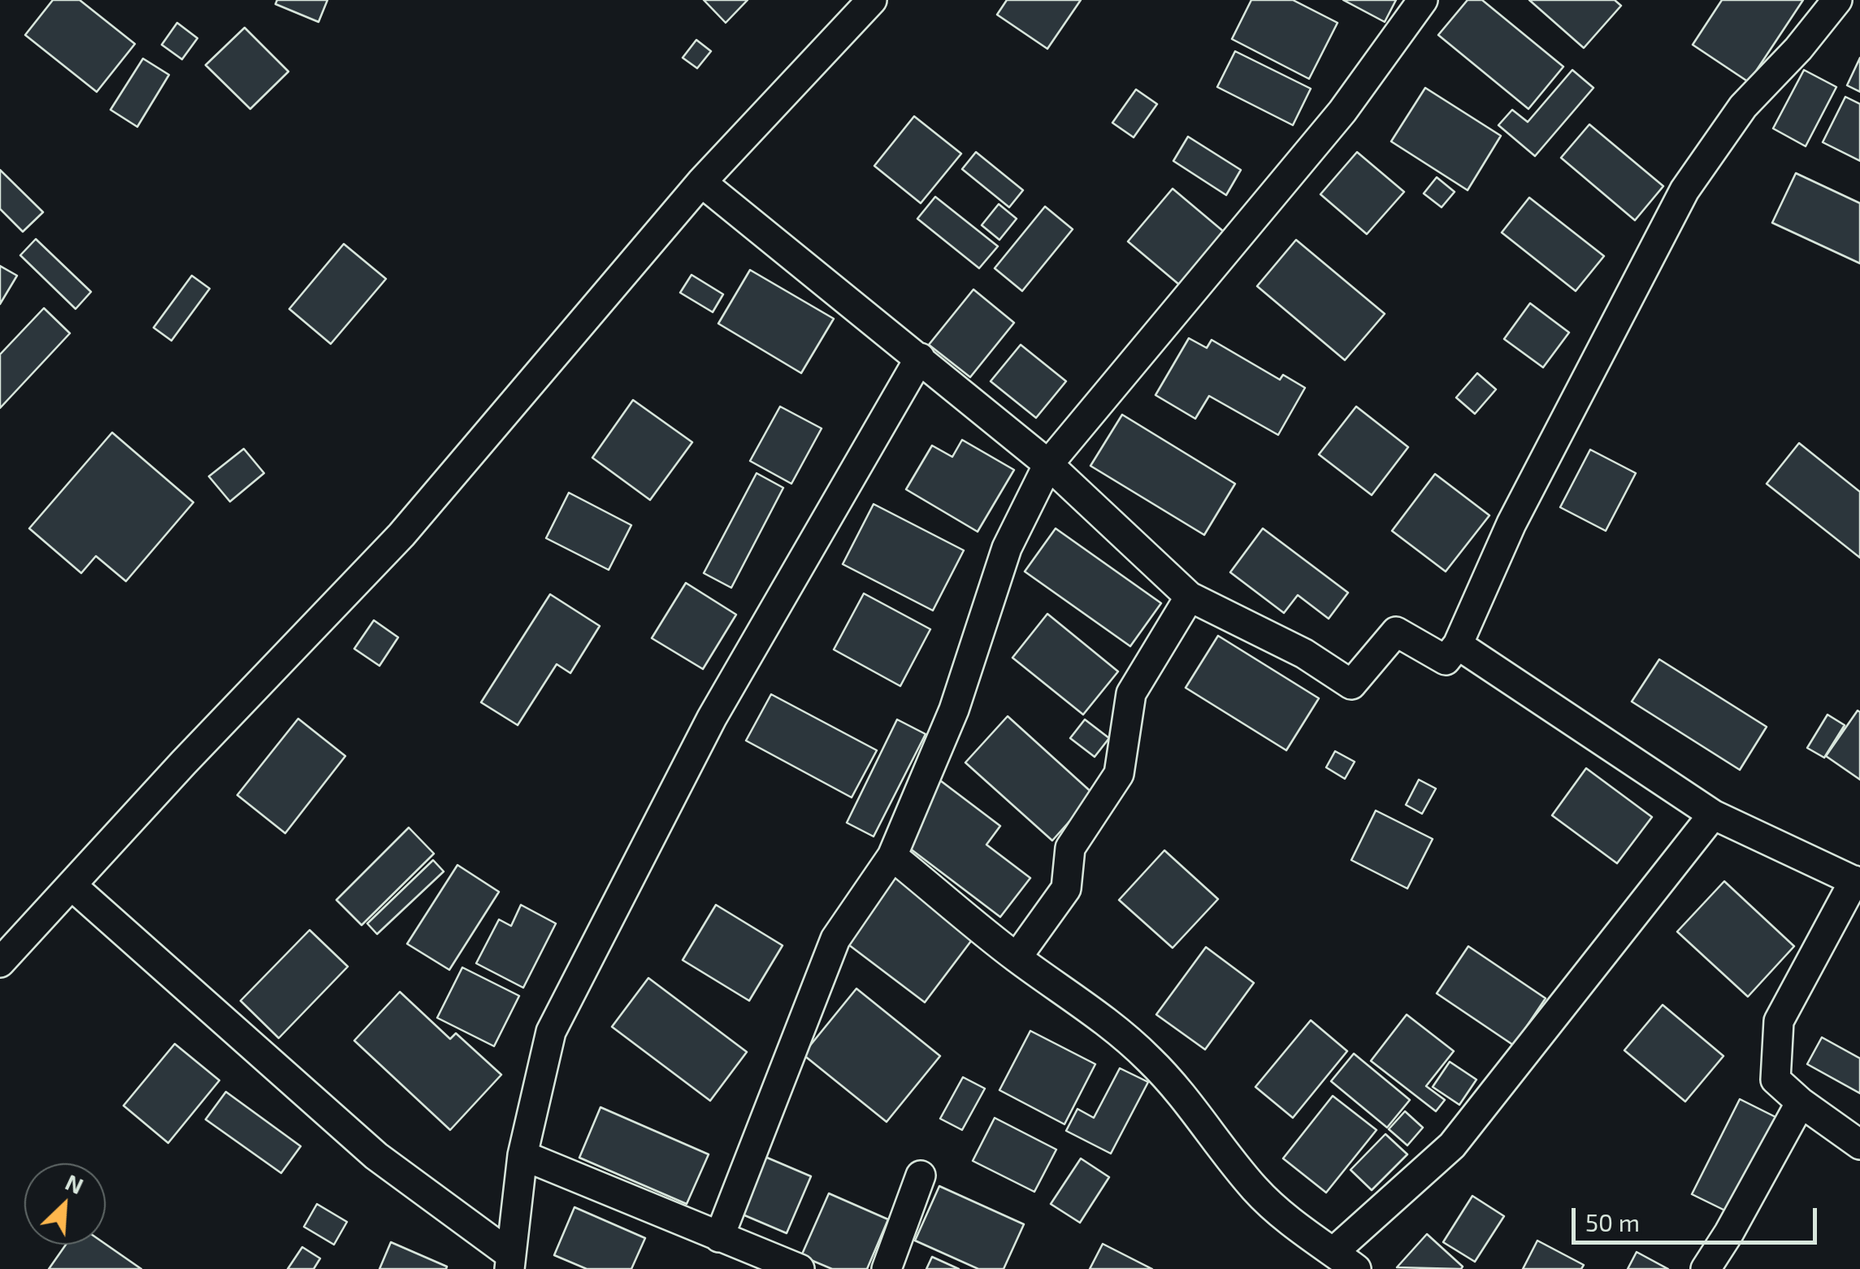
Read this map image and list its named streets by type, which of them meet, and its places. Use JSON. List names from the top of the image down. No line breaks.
{"scale_bar":"50 m","north":"top right"}
